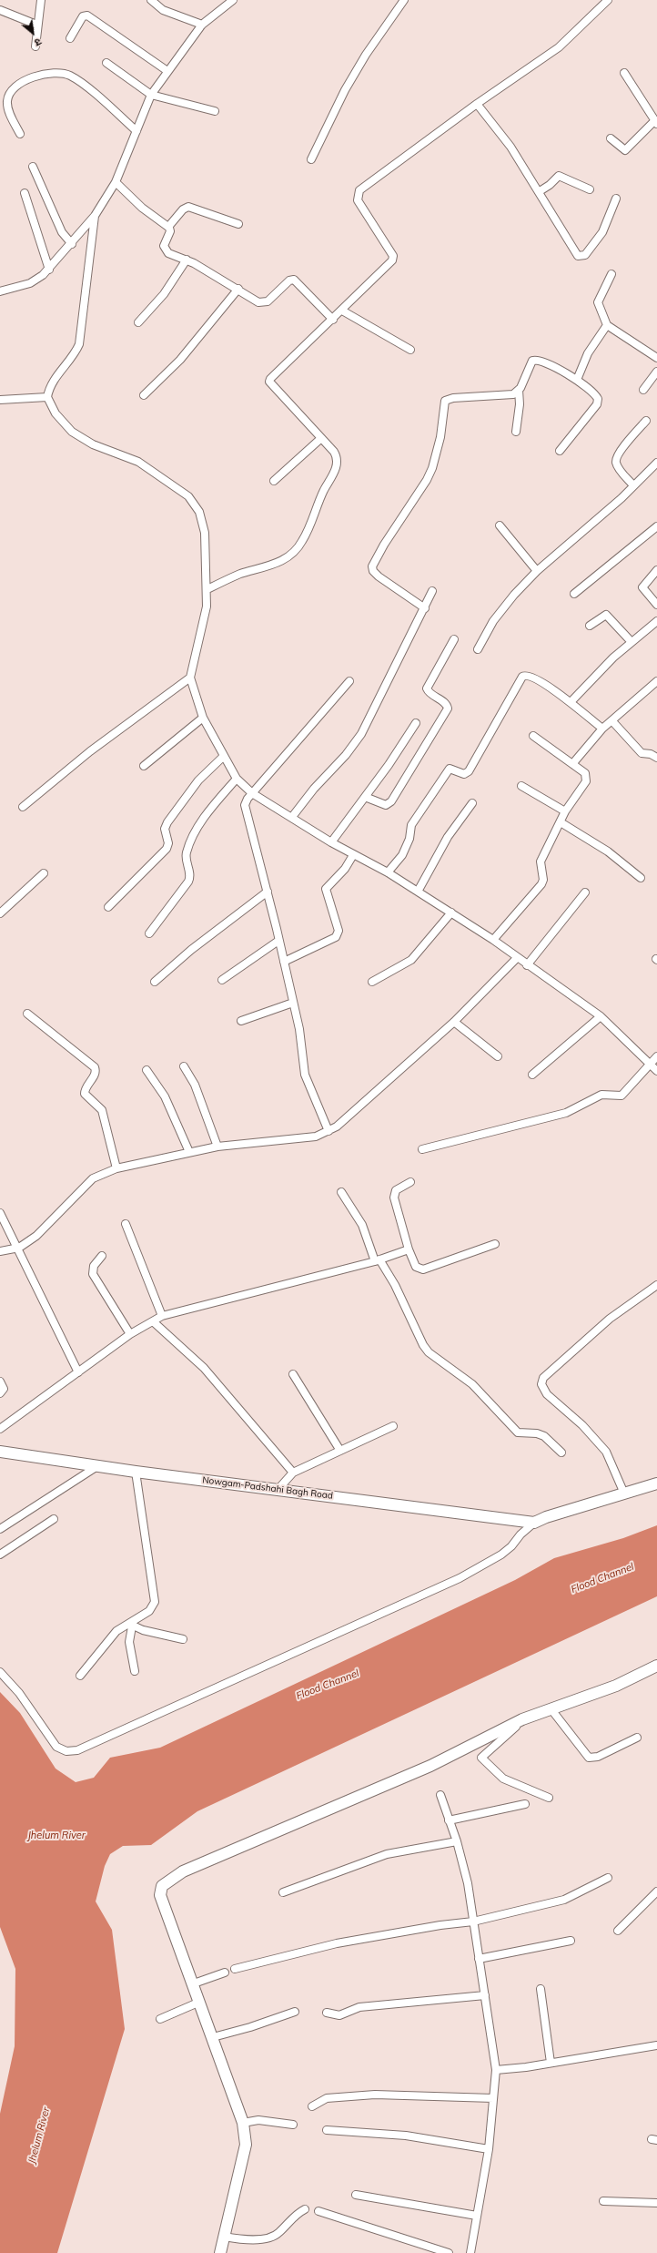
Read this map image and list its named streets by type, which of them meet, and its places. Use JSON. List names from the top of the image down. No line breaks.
{"streets":{"main road":["Nowgam-Padshahi Bagh Road"]},"water":["Flood Channel","Jhelum River"],"north":"bottom right"}
